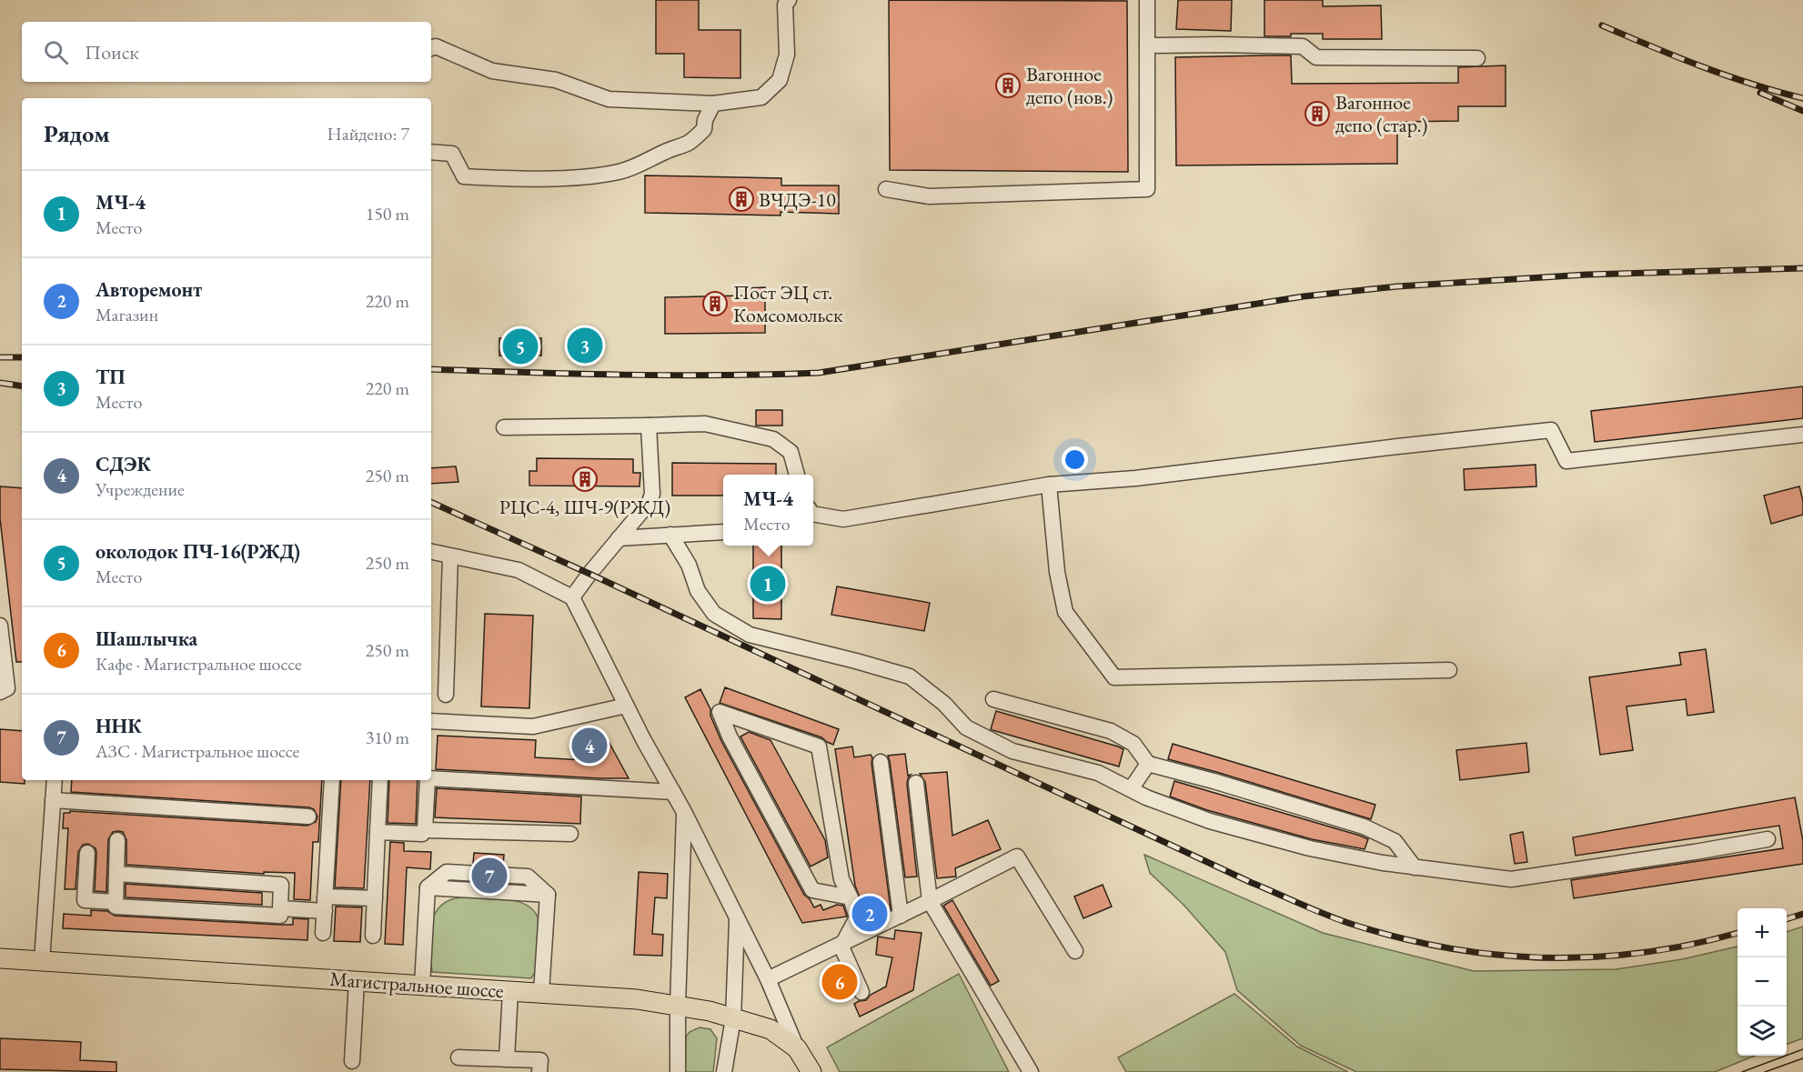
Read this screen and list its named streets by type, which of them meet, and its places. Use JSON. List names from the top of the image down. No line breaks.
{"streets":{"main road":["Магистральное шоссе"]},"places":{"building":["Вагонное депо (нов.)","Вагонное депо (стар.)","ВЧДЭ-10","Пост ЭЦ ст. Комсомольск","РЦС-4, ШЧ-9(РЖД)"]},"page":{"search":"Поиск","heading":["Рядом","Найдено: 7"],"list":[{"mark":"1","name":"МЧ-4","note":"Место","value":"150 m"},{"mark":"2","name":"Авторемонт","note":"Магазин","value":"220 m"},{"mark":"3","name":"ТП","note":"Место","value":"220 m"},{"mark":"4","name":"СДЭК","note":"Учреждение","value":"250 m"},{"mark":"5","name":"околодок ПЧ-16(РЖД)","note":"Место","value":"250 m"},{"mark":"6","name":"Шашлычка","note":"Кафе · Магистральное шоссе","value":"250 m"},{"mark":"7","name":"ННК","note":"АЗС · Магистральное шоссе","value":"310 m"}],"pins":["3","5","1","4","7","2","6"],"popup":["МЧ-4","Место"],"map_buttons":["+","−"]}}
